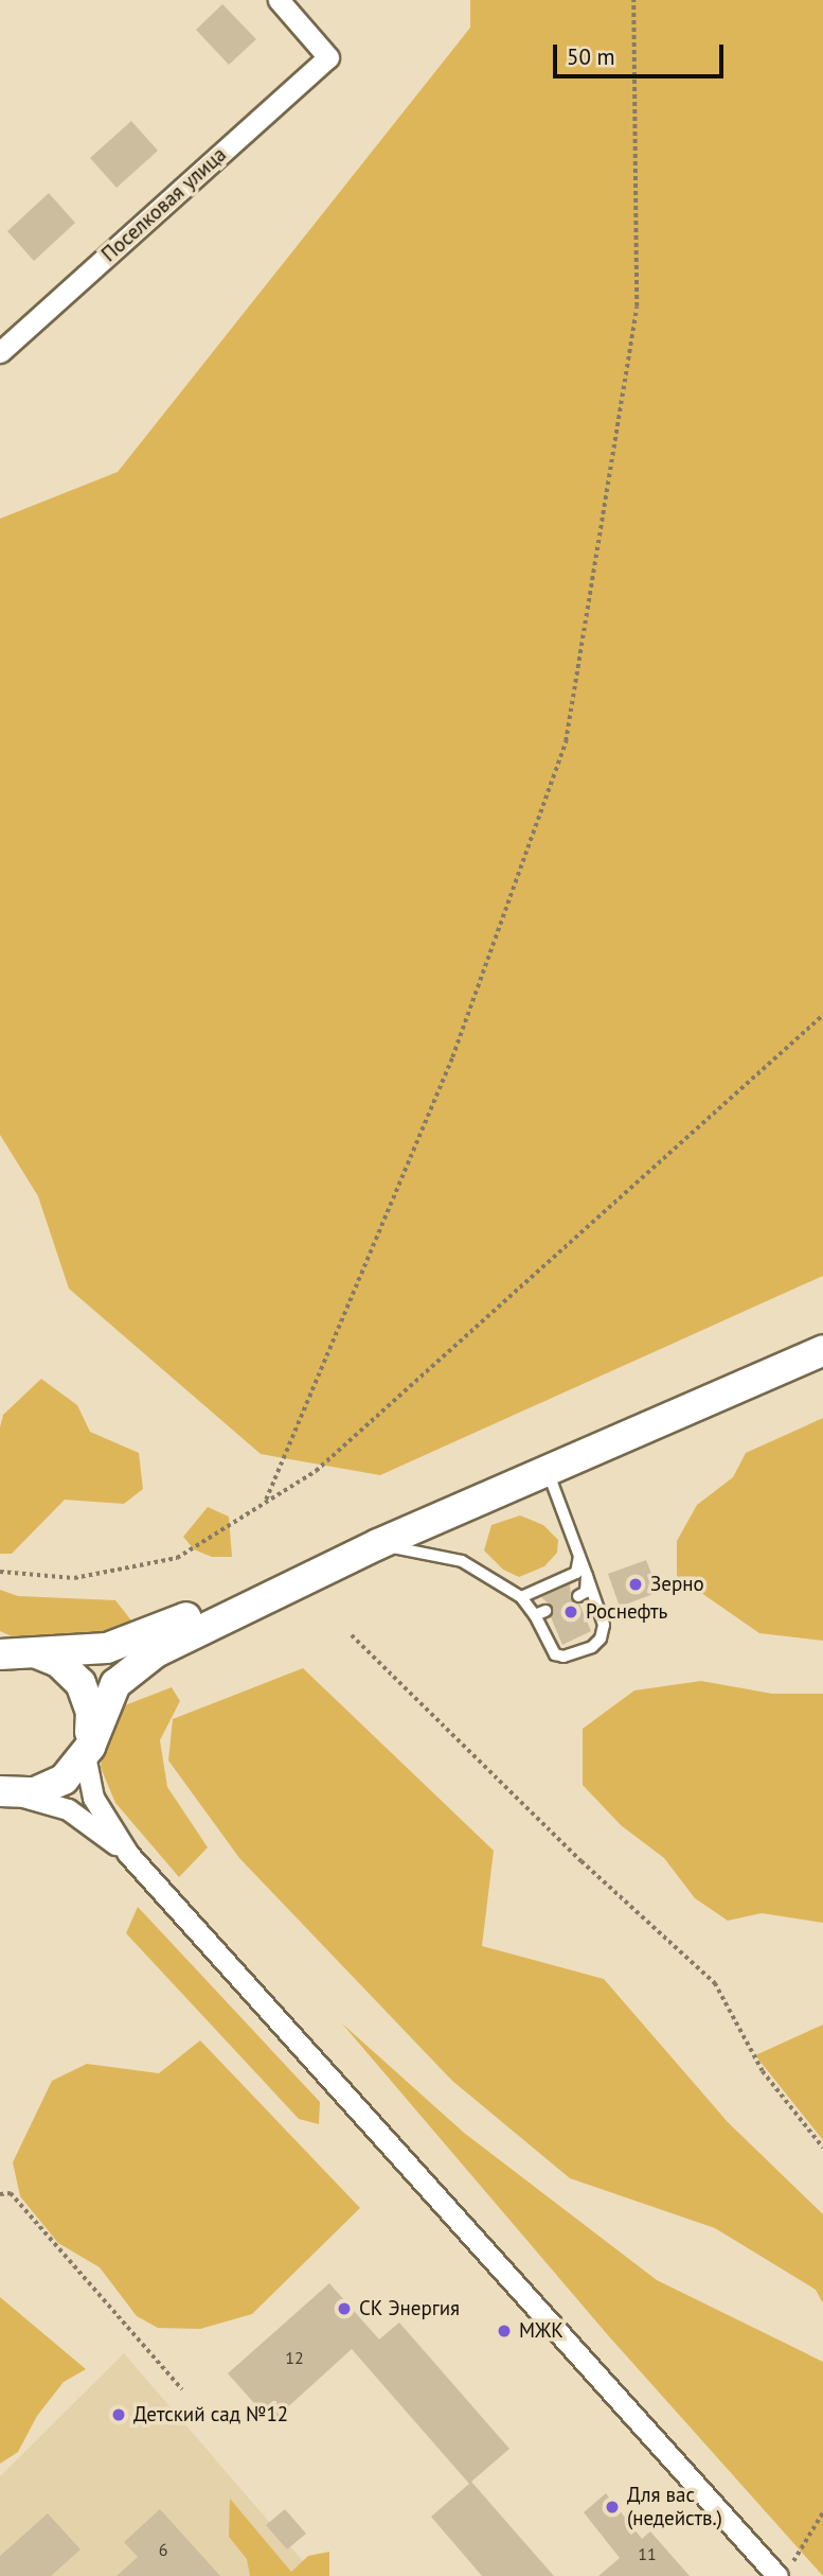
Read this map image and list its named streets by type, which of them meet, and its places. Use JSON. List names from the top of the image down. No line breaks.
{"streets":{"street":["Поселковая улица"]},"places":["Зерно","Роснефть","СК Энергия","МЖК","Детский сад №12","Для вас (недейств.)"],"house_numbers":["12","6","11"],"scale_bar":"50 m"}
